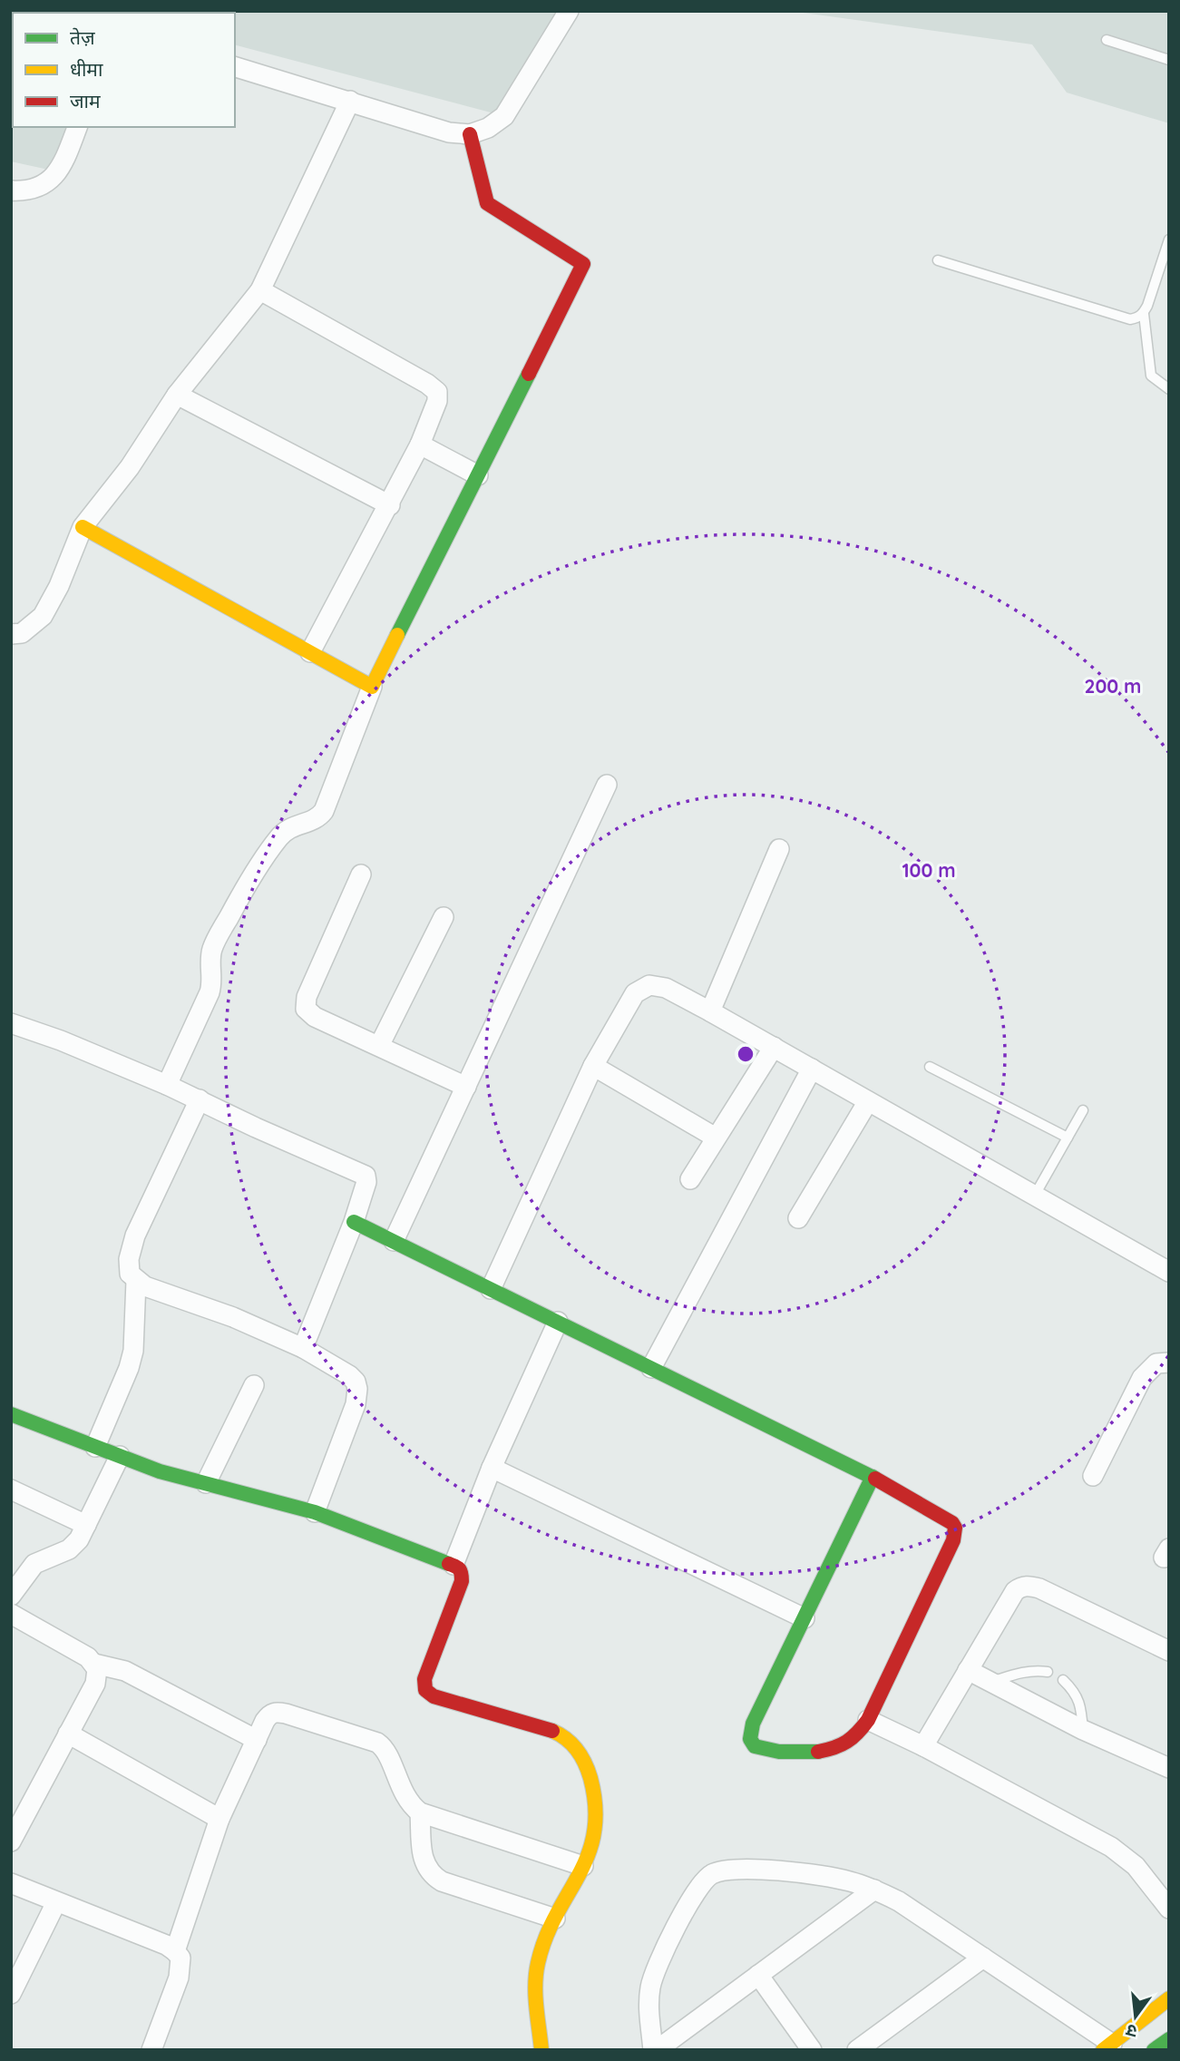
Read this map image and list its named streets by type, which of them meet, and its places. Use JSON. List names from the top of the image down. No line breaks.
{"legend":["तेज़","धीमा","जाम"],"north":"bottom","rings":["200 m","100 m"]}
